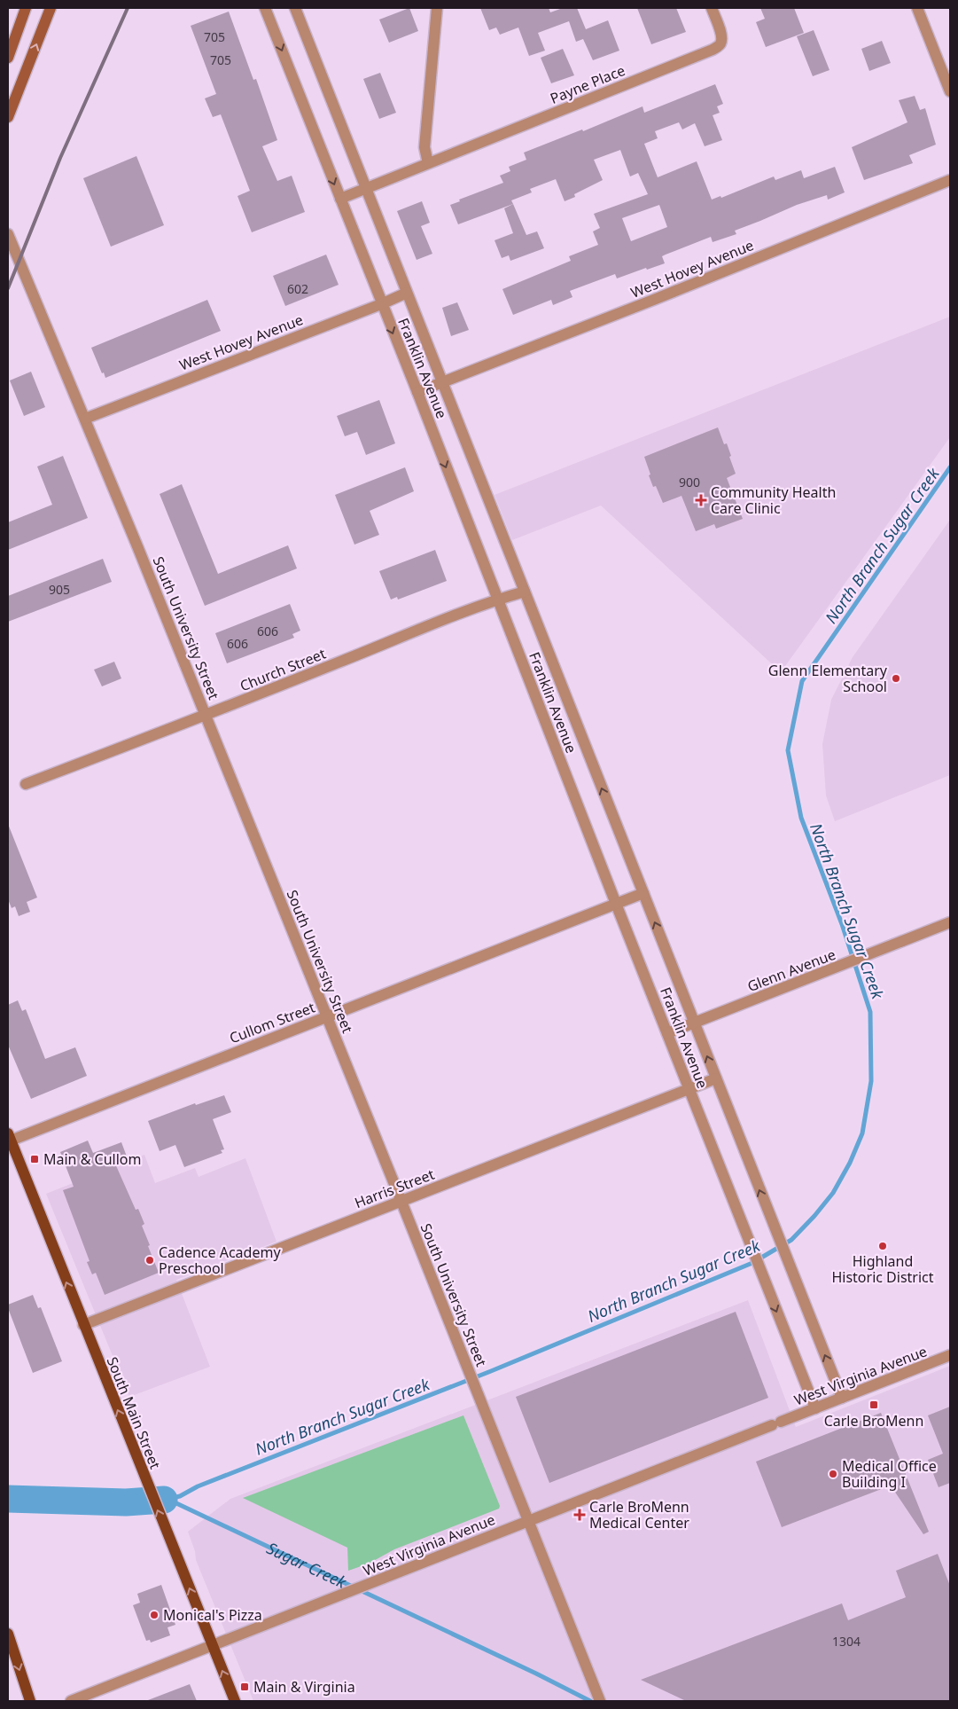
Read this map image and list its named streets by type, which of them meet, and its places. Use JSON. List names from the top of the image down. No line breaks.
{"streets":{"main road":["South Main Street"],"street":["Payne Place","West Hovey Avenue","Franklin Avenue","South University Street","Church Street","Glenn Avenue","Cullom Street","Harris Street","West Virginia Avenue"]},"crossings":[["Payne Place","Franklin Avenue"],["West Hovey Avenue","Franklin Avenue"],["West Hovey Avenue","South University Street"],["Franklin Avenue","Church Street"],["Franklin Avenue","Glenn Avenue"],["Franklin Avenue","Cullom Street"],["Franklin Avenue","Harris Street"],["Franklin Avenue","West Virginia Avenue"],["South University Street","Church Street"],["South University Street","Cullom Street"],["South University Street","Harris Street"],["South University Street","West Virginia Avenue"],["Cullom Street","South Main Street"],["Harris Street","South Main Street"],["West Virginia Avenue","South Main Street"]],"one_way":["South Main Street"],"water":["North Branch Sugar Creek","Sugar Creek"],"places":{"health":["Community Health Care Clinic","Carle BroMenn Medical Center"],"other":["Glenn Elementary School","Highland Historic District","Cadence Academy Preschool","Medical Office Building I","Monical's Pizza"],"transit":["Main & Cullom","Carle BroMenn","Main & Virginia"]},"house_numbers":["705","705","602","900","905","606","606","1304"]}
